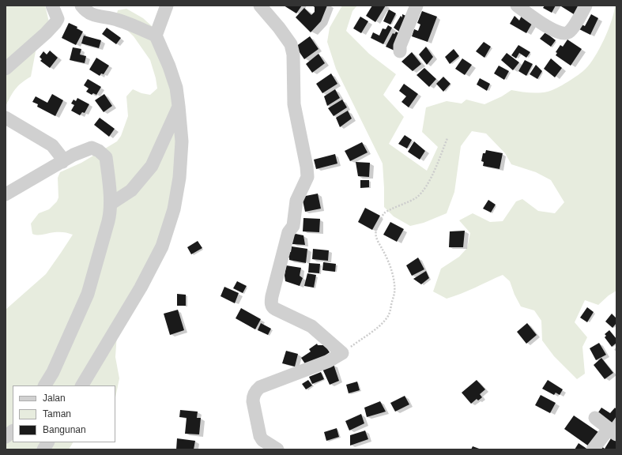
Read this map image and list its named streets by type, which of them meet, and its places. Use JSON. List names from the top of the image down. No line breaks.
{"legend":["Jalan","Taman","Bangunan"]}
